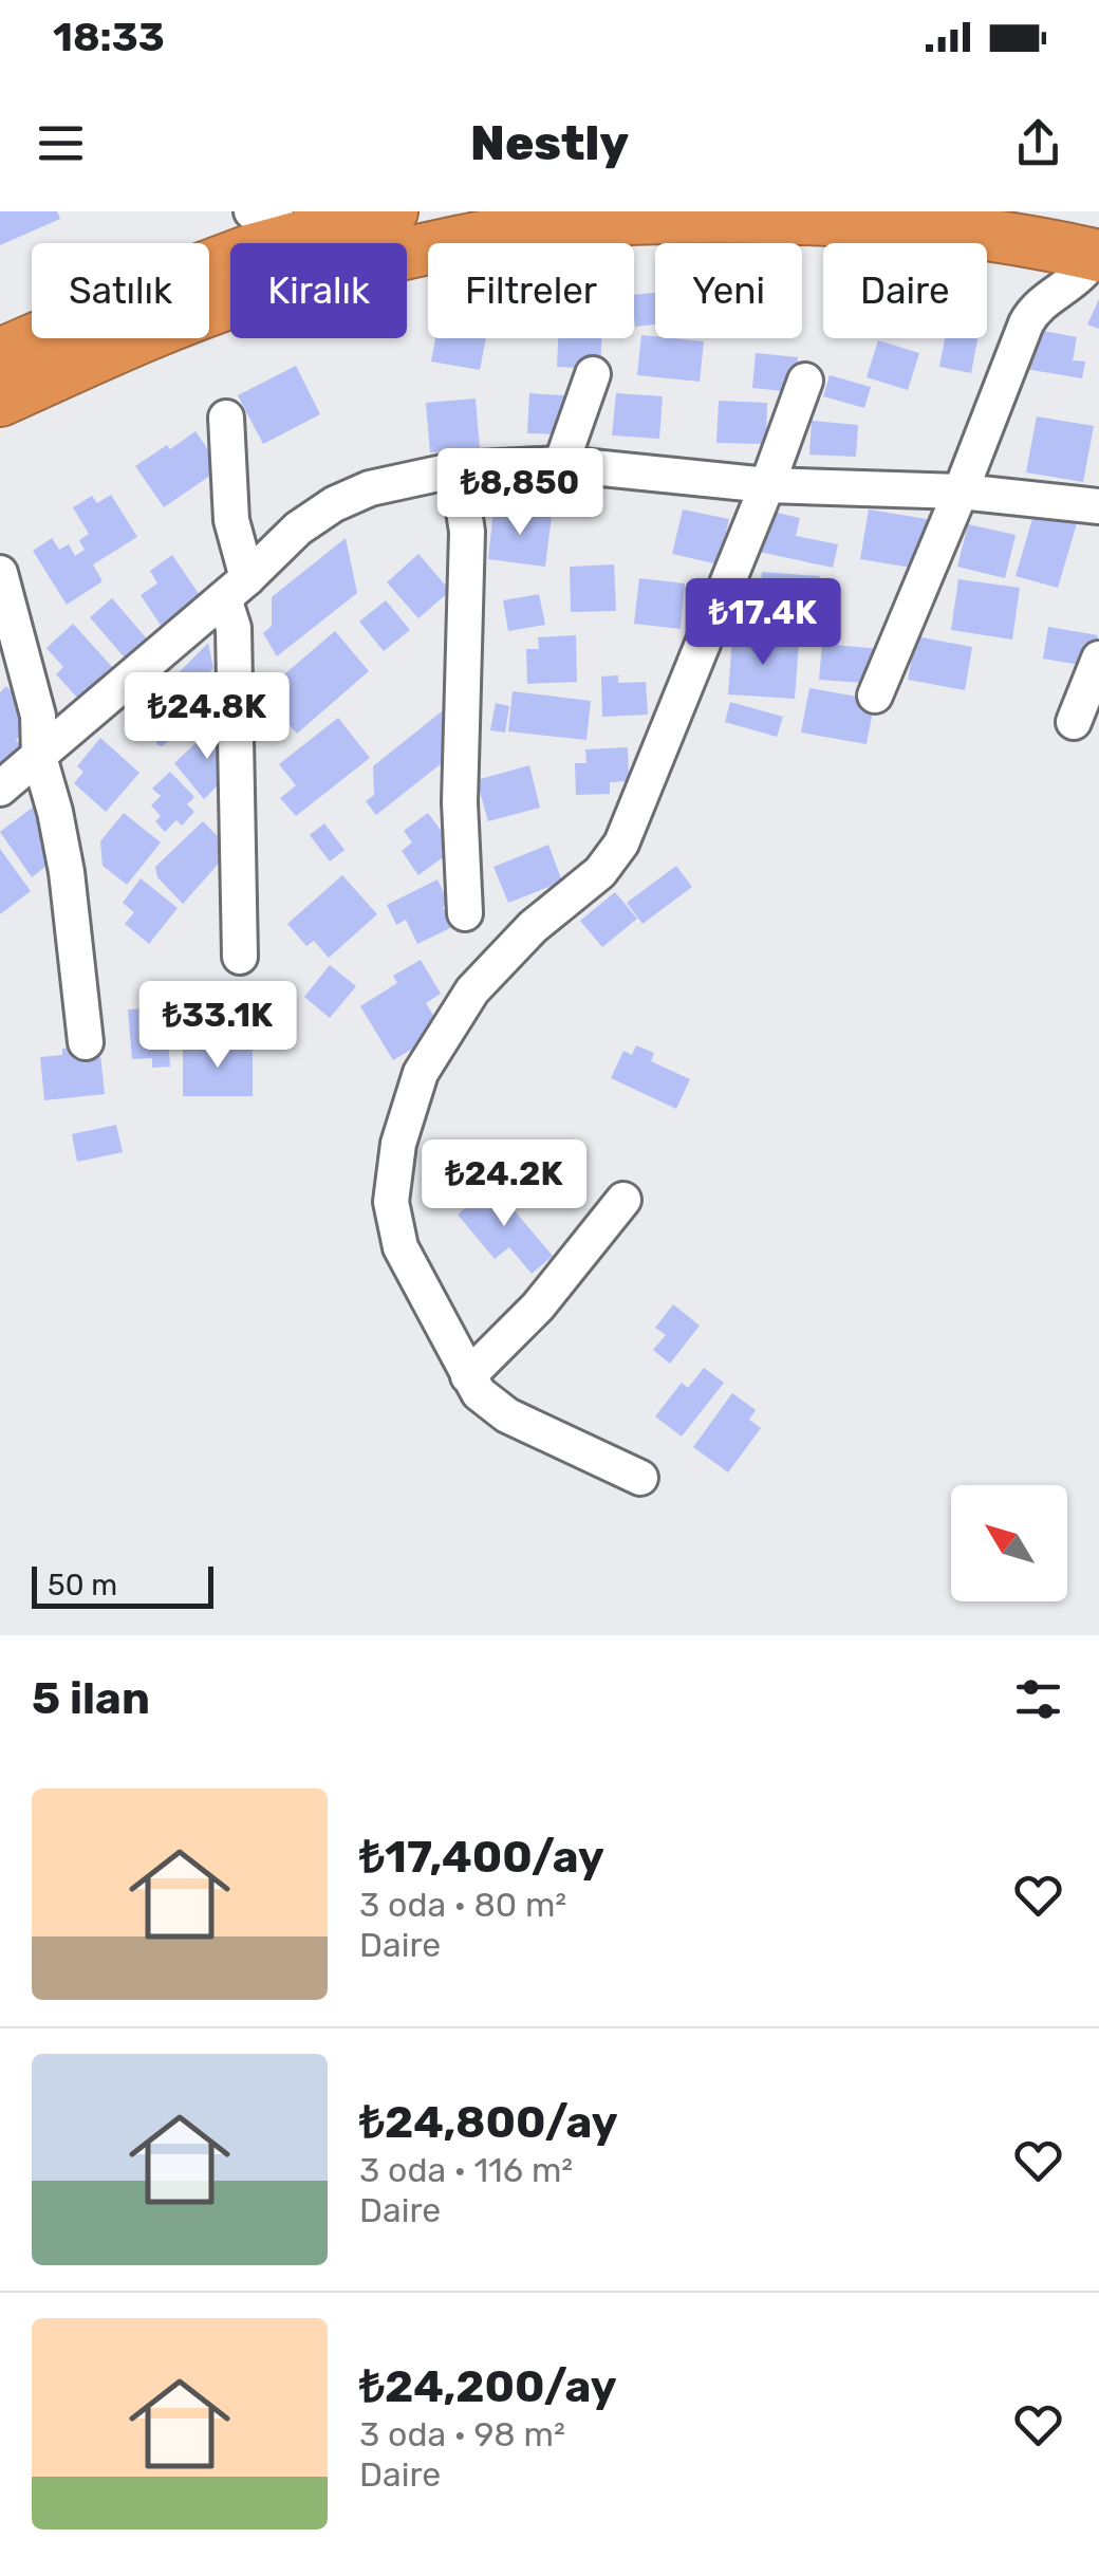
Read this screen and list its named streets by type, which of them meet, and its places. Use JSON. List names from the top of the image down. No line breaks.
{"scale_bar":"50 m","north":"top left","page":{"status":"18:33","header":"Nestly","chip":["Satılık","Kiralık","Filtreler","Yeni","Daire"],"price":["₺8,850","₺17.4K","₺24.8K","₺33.1K","₺24.2K"],"scale":"50 m","heading":"5 ilan","list":[{"name":"₺17,400/ay","note":"3 oda · 80 m² · Daire"},{"name":"₺24,800/ay","note":"3 oda · 116 m² · Daire"},{"name":"₺24,200/ay","note":"3 oda · 98 m² · Daire"}]}}
